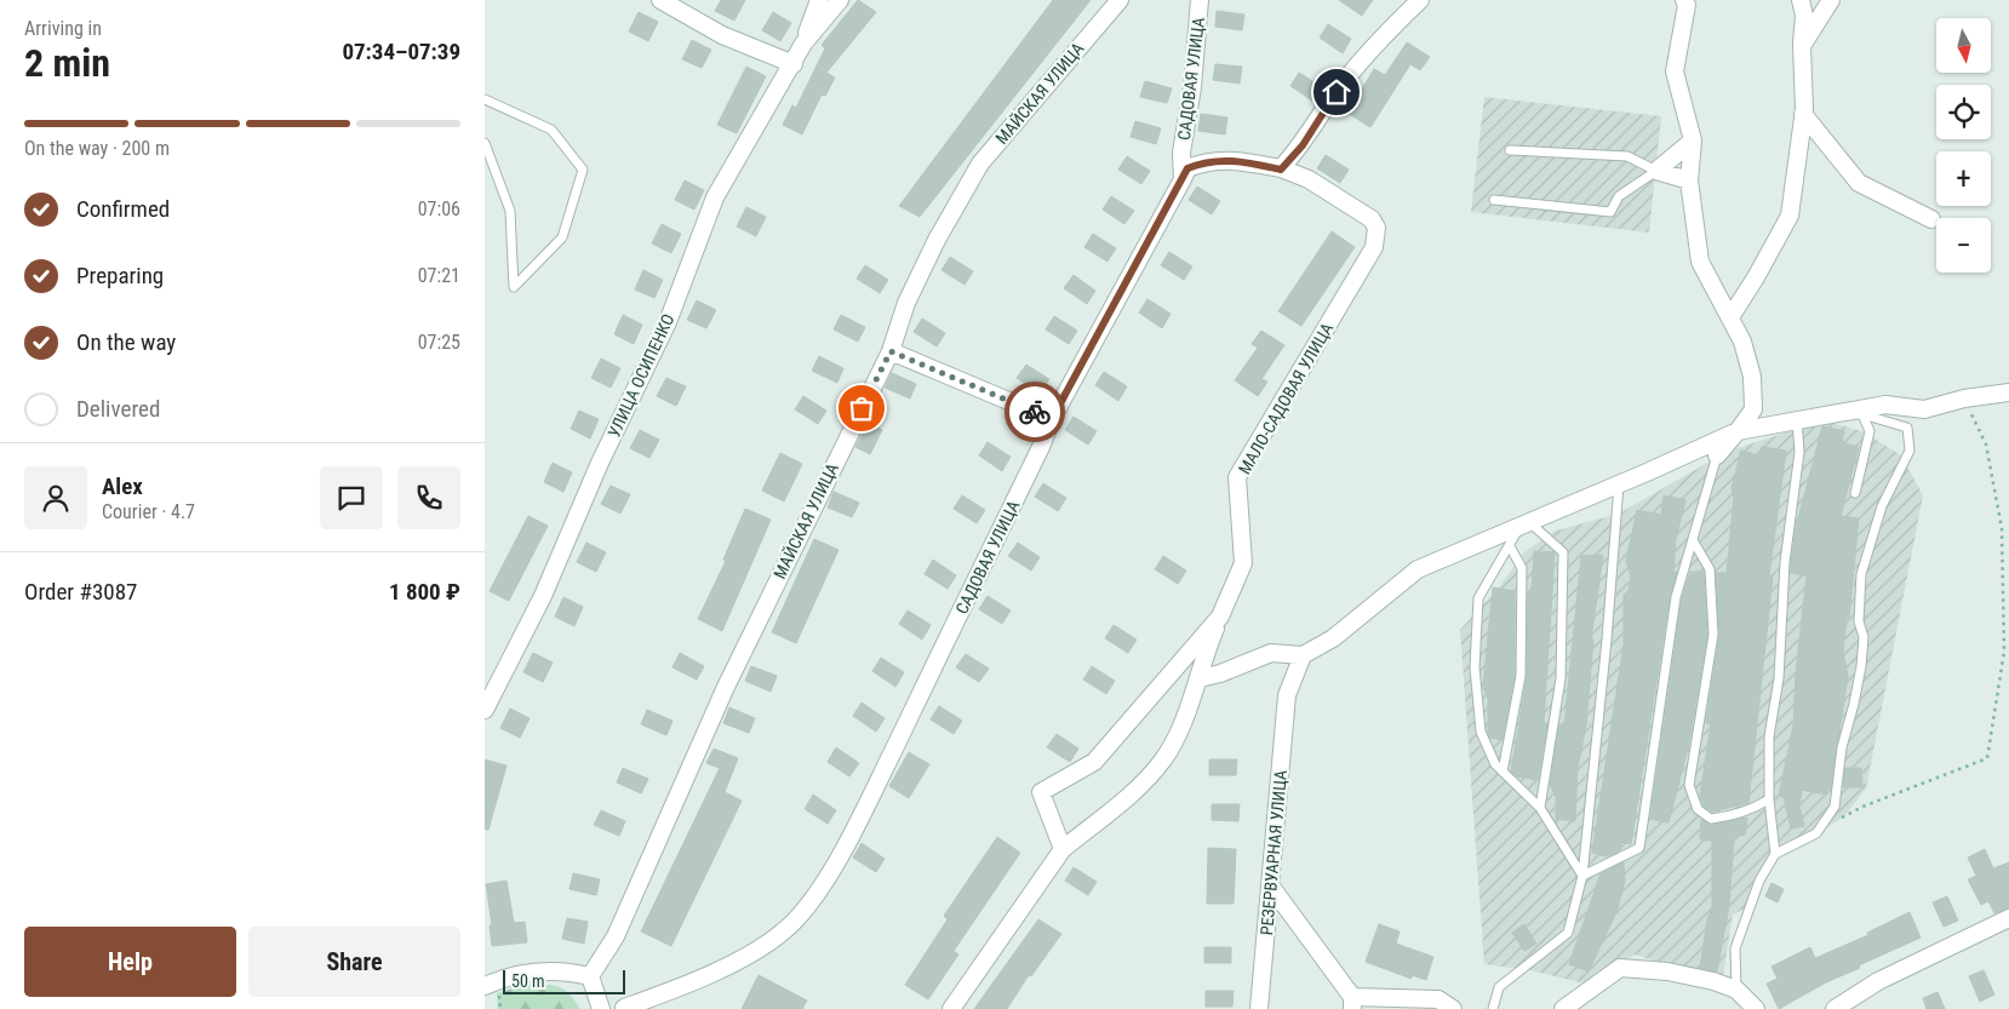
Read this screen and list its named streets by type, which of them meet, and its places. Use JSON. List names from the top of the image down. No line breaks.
{"streets":{"street":["САДОВАЯ УЛИЦА","МАЙСКАЯ УЛИЦА","УЛИЦА ОСИПЕНКО","МАЛО-САДОВАЯ УЛИЦА","РЕЗЕРВУАРНАЯ УЛИЦА"]},"scale_bar":"50 m","north":"bottom","page":{"heading":["2 min","Arriving in","07:34–07:39"],"panel":["Alex","Courier · 4.7","Order #3087","1 800 ₽"],"map_buttons":["+","−"],"bar":"On the way · 200 m","list":[["Confirmed","07:06"],["Preparing","07:21"],["On the way","07:25"],"Delivered"],"buttons":["Help","Share"],"scale":"50 m"}}
